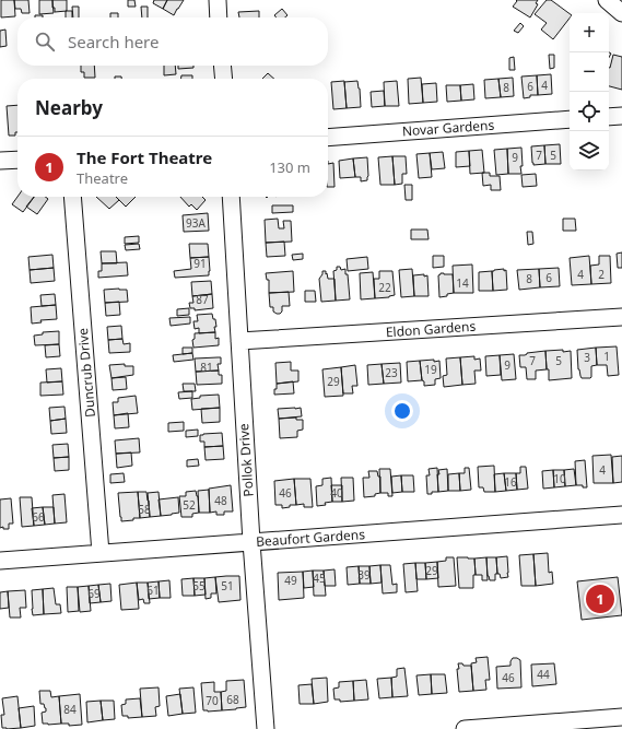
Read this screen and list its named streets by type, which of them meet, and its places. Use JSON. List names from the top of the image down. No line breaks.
{"streets":{"street":["Novar Gardens","Eldon Gardens","Duncrub Drive","Pollok Drive","Beaufort Gardens"]},"crossings":[["Eldon Gardens","Pollok Drive"],["Duncrub Drive","Beaufort Gardens"],["Pollok Drive","Beaufort Gardens"]],"house_numbers":["4","6","8","7","5","9","93A","91","4","2","6","8","14","22","87","1","3","7","5","9","81","19","23","29","4","10","16","46","40","48","52","58","66","29","39","45","49","55","51","61","69","44","46","68","70","84"],"page":{"map_buttons":["+","−"],"search":"Search here","heading":"Nearby","list":[{"mark":"1","name":"The Fort Theatre","note":"Theatre","value":"130 m"}],"pins":"1"}}
